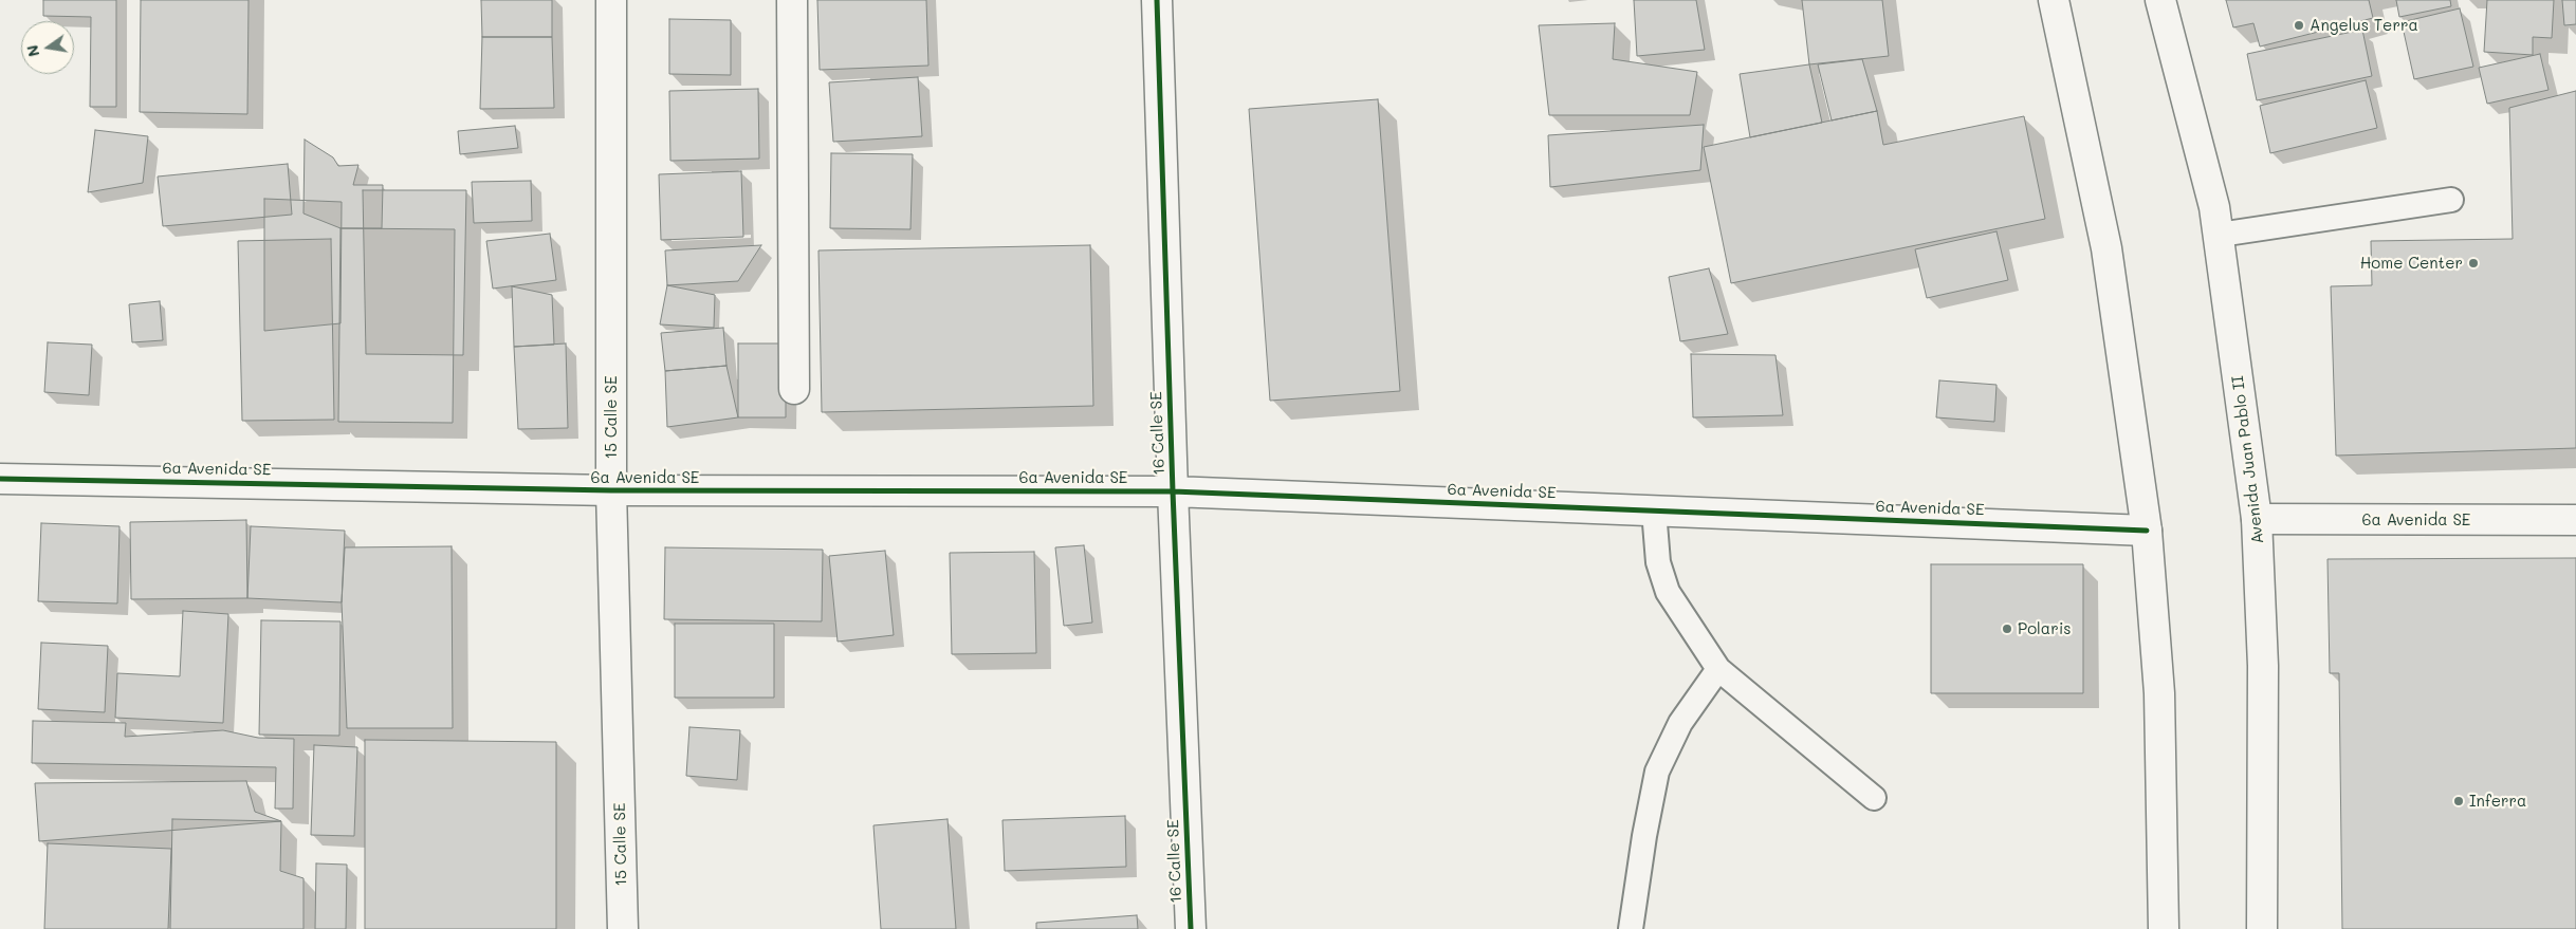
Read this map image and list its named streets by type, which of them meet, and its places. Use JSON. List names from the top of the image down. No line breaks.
{"streets":{"main road":["15 Calle SE","16 Calle SE","Avenida Juan Pablo II","6a Avenida SE"]},"crossings":[["15 Calle SE","6a Avenida SE"],["16 Calle SE","6a Avenida SE"],["Avenida Juan Pablo II","6a Avenida SE"]],"places":["Angelus Terra","Home Center","Polaris","Inferra"],"north":"left"}
